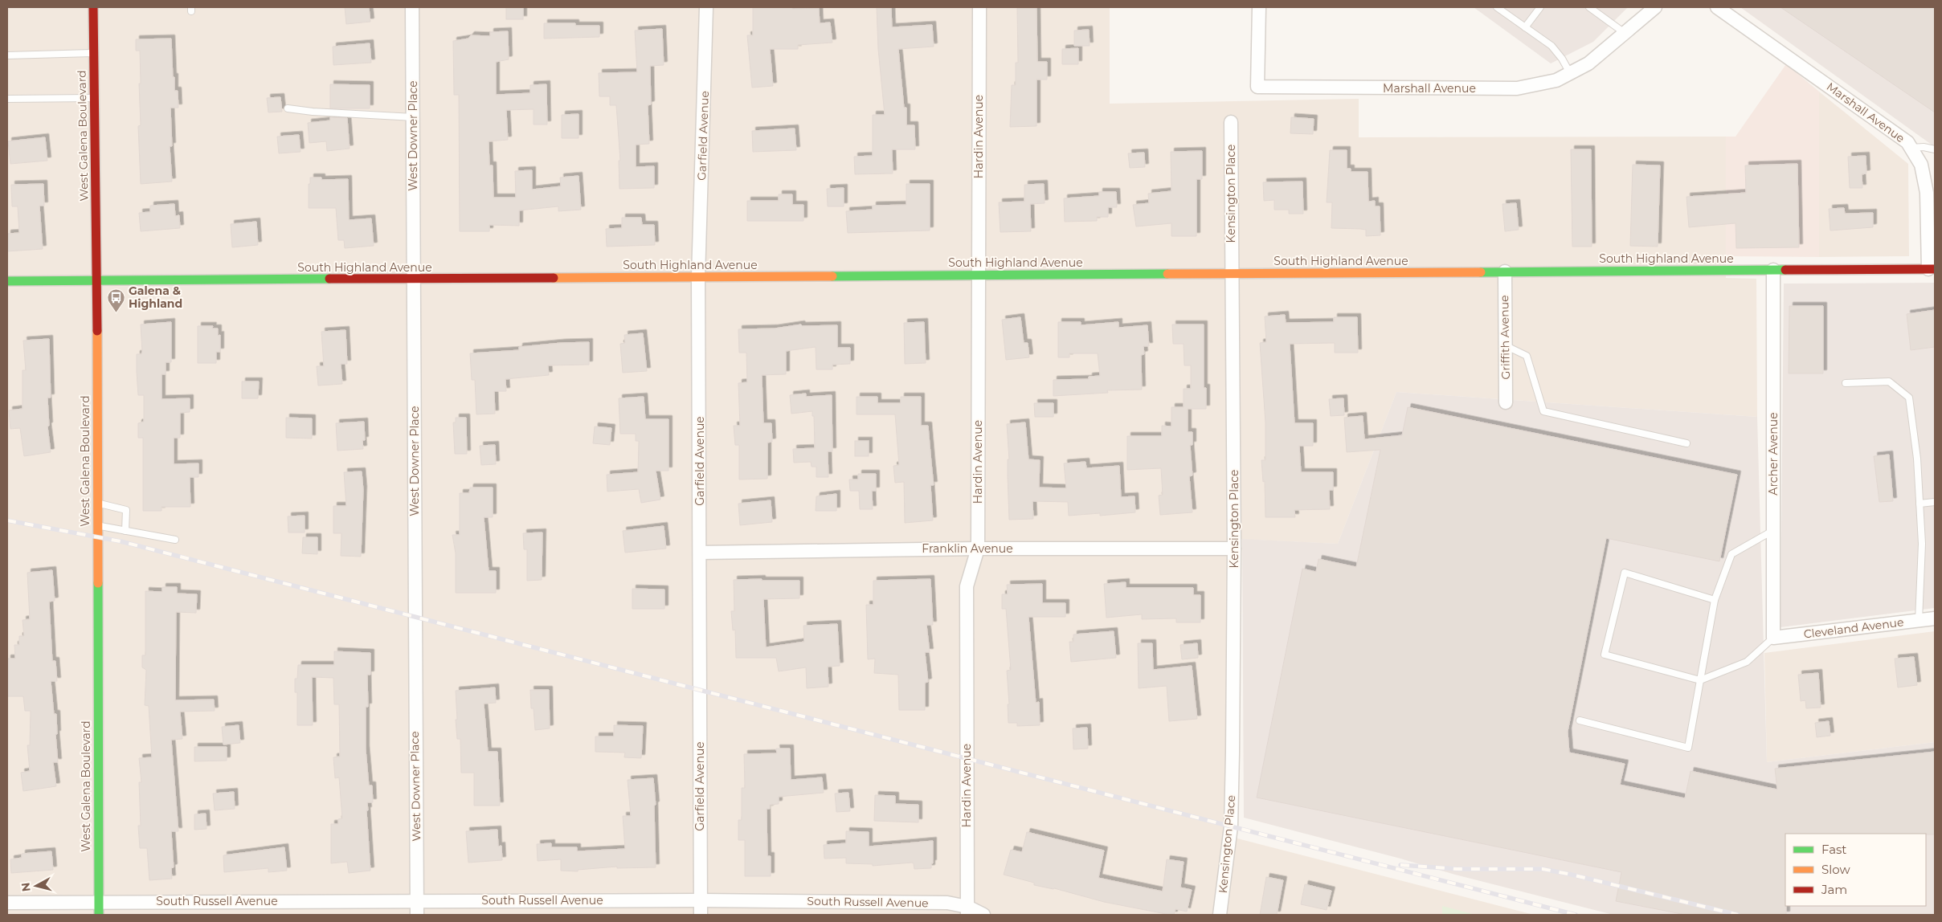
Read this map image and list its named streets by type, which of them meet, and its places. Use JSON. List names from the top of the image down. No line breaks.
{"streets":{"street":["Marshall Avenue","West Galena Boulevard","West Downer Place","Garfield Avenue","Hardin Avenue","Kensington Place","South Highland Avenue","Griffith Avenue","Archer Avenue","Franklin Avenue","Cleveland Avenue","South Russell Avenue"]},"crossings":[["Marshall Avenue","South Highland Avenue"],["West Galena Boulevard","South Highland Avenue"],["West Galena Boulevard","South Russell Avenue"],["West Downer Place","South Highland Avenue"],["West Downer Place","South Russell Avenue"],["Garfield Avenue","South Highland Avenue"],["Garfield Avenue","Franklin Avenue"],["Garfield Avenue","South Russell Avenue"],["Hardin Avenue","South Highland Avenue"],["Hardin Avenue","Franklin Avenue"],["Hardin Avenue","South Russell Avenue"],["Kensington Place","South Highland Avenue"],["Kensington Place","Franklin Avenue"],["South Highland Avenue","Griffith Avenue"],["South Highland Avenue","Archer Avenue"],["Archer Avenue","Cleveland Avenue"]],"places":{"bus stop":["Galena & Highland"]},"legend":["Fast","Slow","Jam"],"north":"left"}
